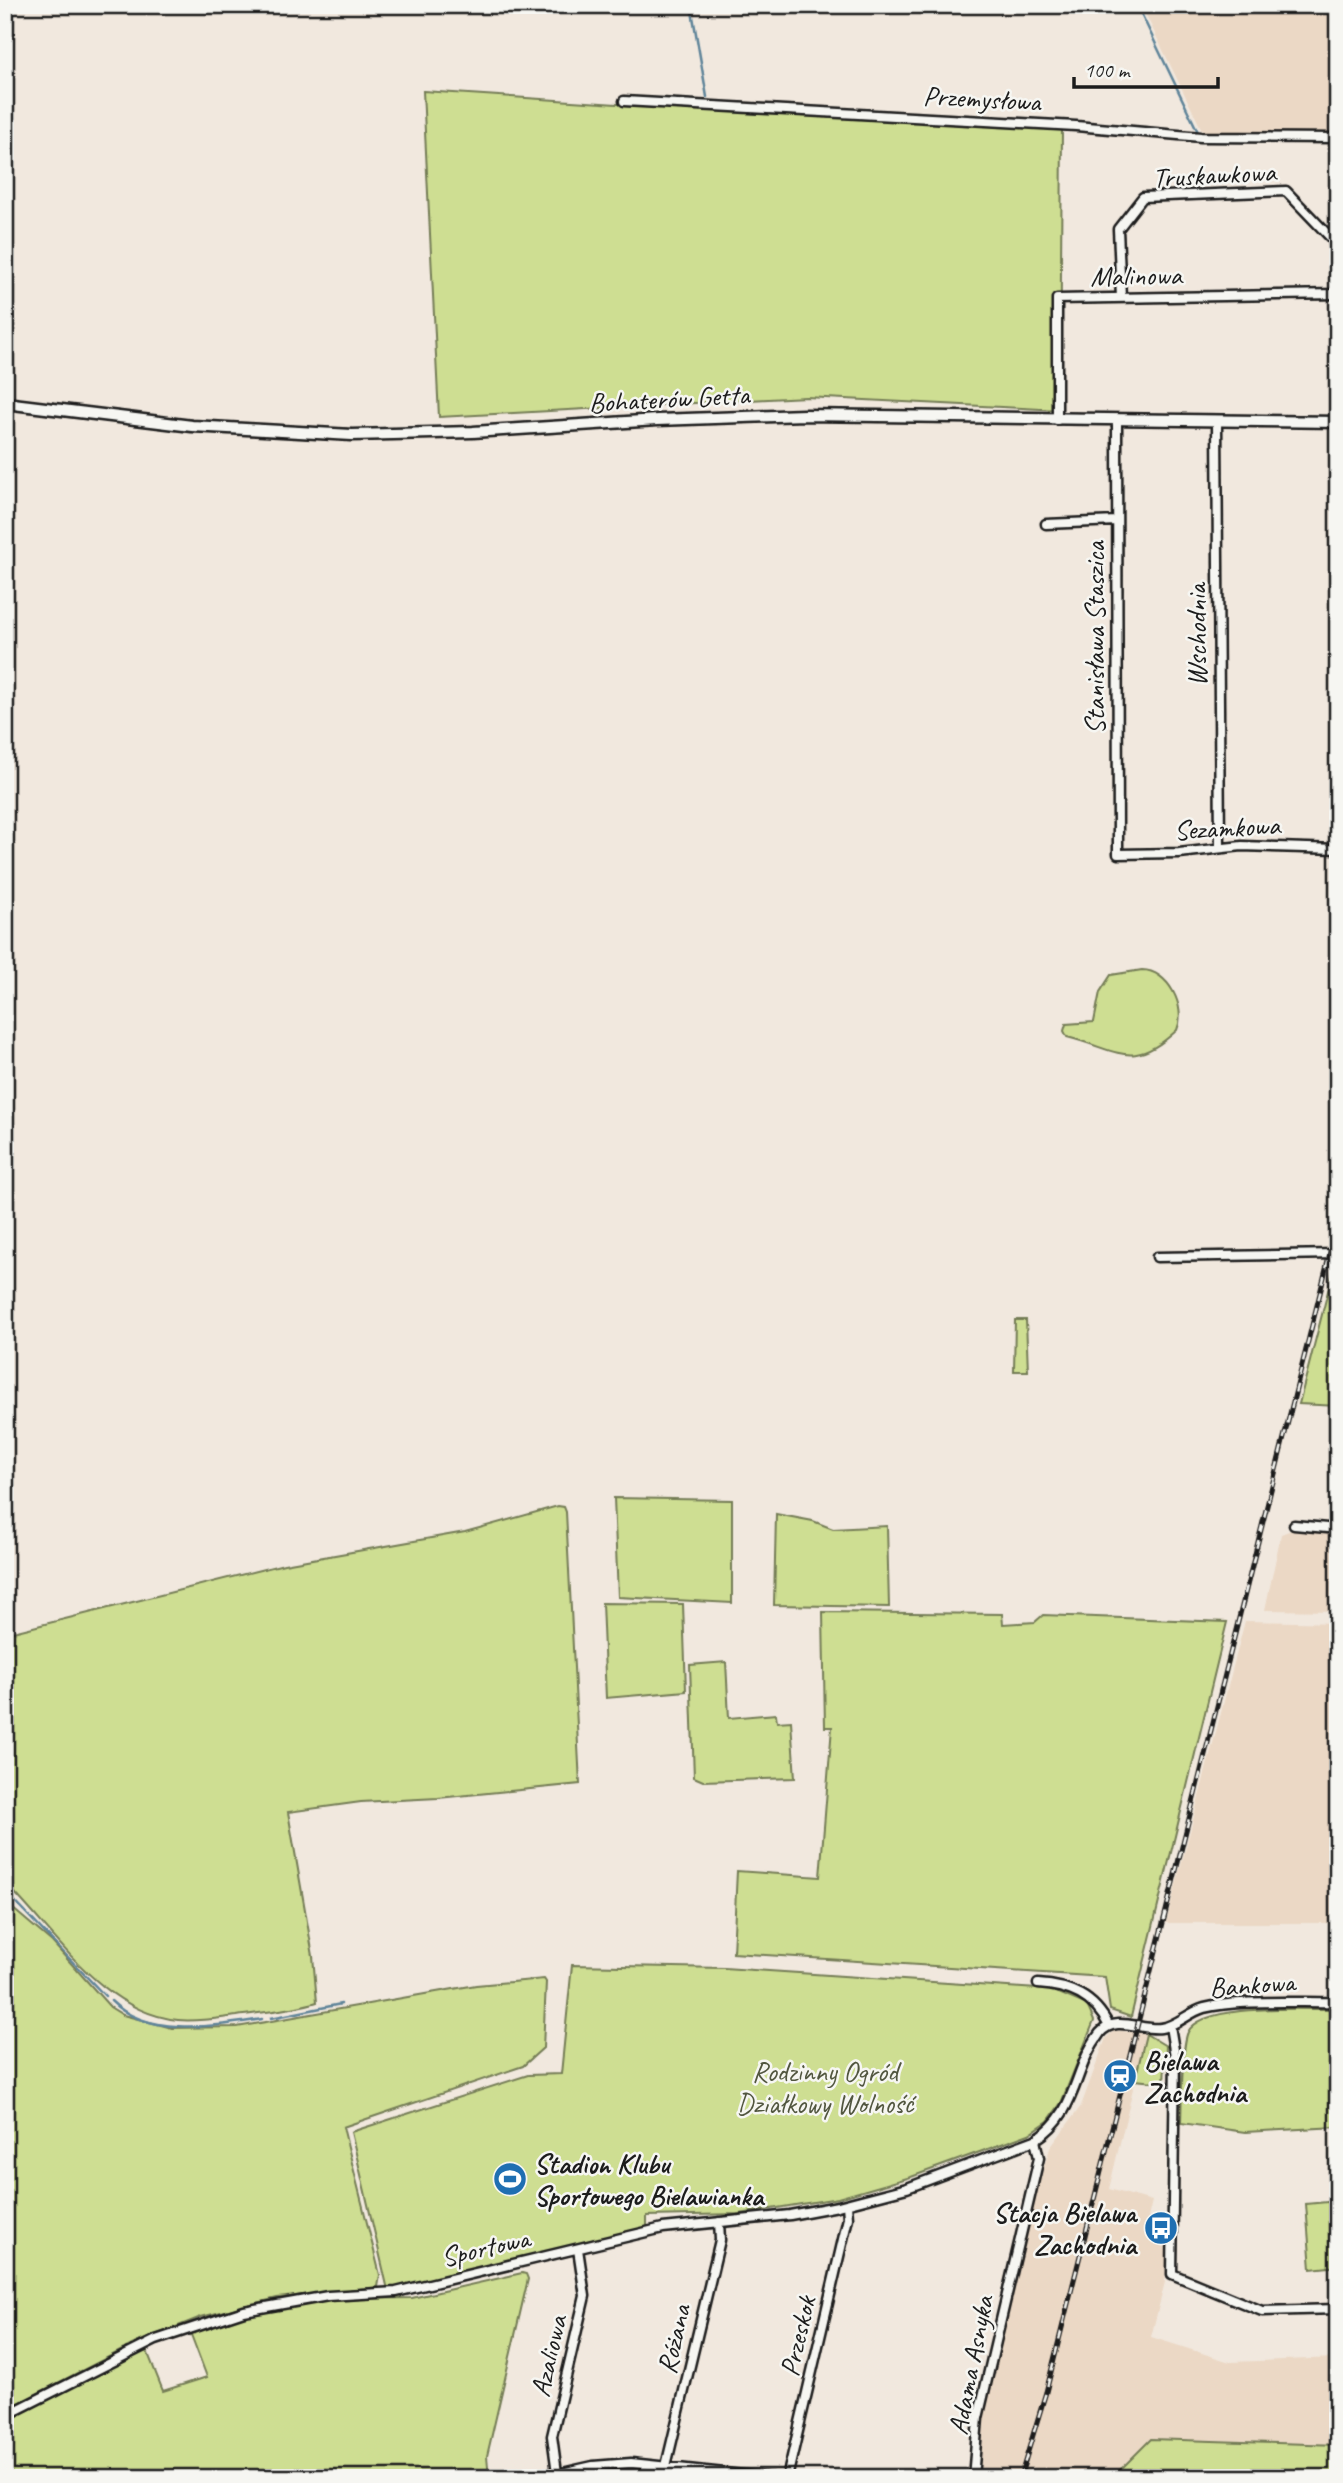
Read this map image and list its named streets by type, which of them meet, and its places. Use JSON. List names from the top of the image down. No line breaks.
{"streets":{"street":["Przemysłowa","Truskawkowa","Malinowa","Bohaterów Getta","Wschodnia","Stanisława Staszica","Sezamkowa","Bankowa","Sportowa","Przeskok","Różana","Azaliowa","Adama Asnyka"]},"crossings":[["Truskawkowa","Malinowa"],["Malinowa","Bohaterów Getta"],["Bohaterów Getta","Wschodnia"],["Bohaterów Getta","Stanisława Staszica"],["Wschodnia","Sezamkowa"],["Stanisława Staszica","Sezamkowa"],["Sportowa","Przeskok"],["Sportowa","Różana"],["Sportowa","Azaliowa"],["Sportowa","Adama Asnyka"]],"parks":["Rodzinny Ogród Działkowy Wolność"],"places":{"station":["Bielawa Zachodnia"],"sports":["Stadion Klubu Sportowego Bielawianka"],"bus stop":["Stacja Bielawa Zachodnia"]},"scale_bar":"100 m"}
